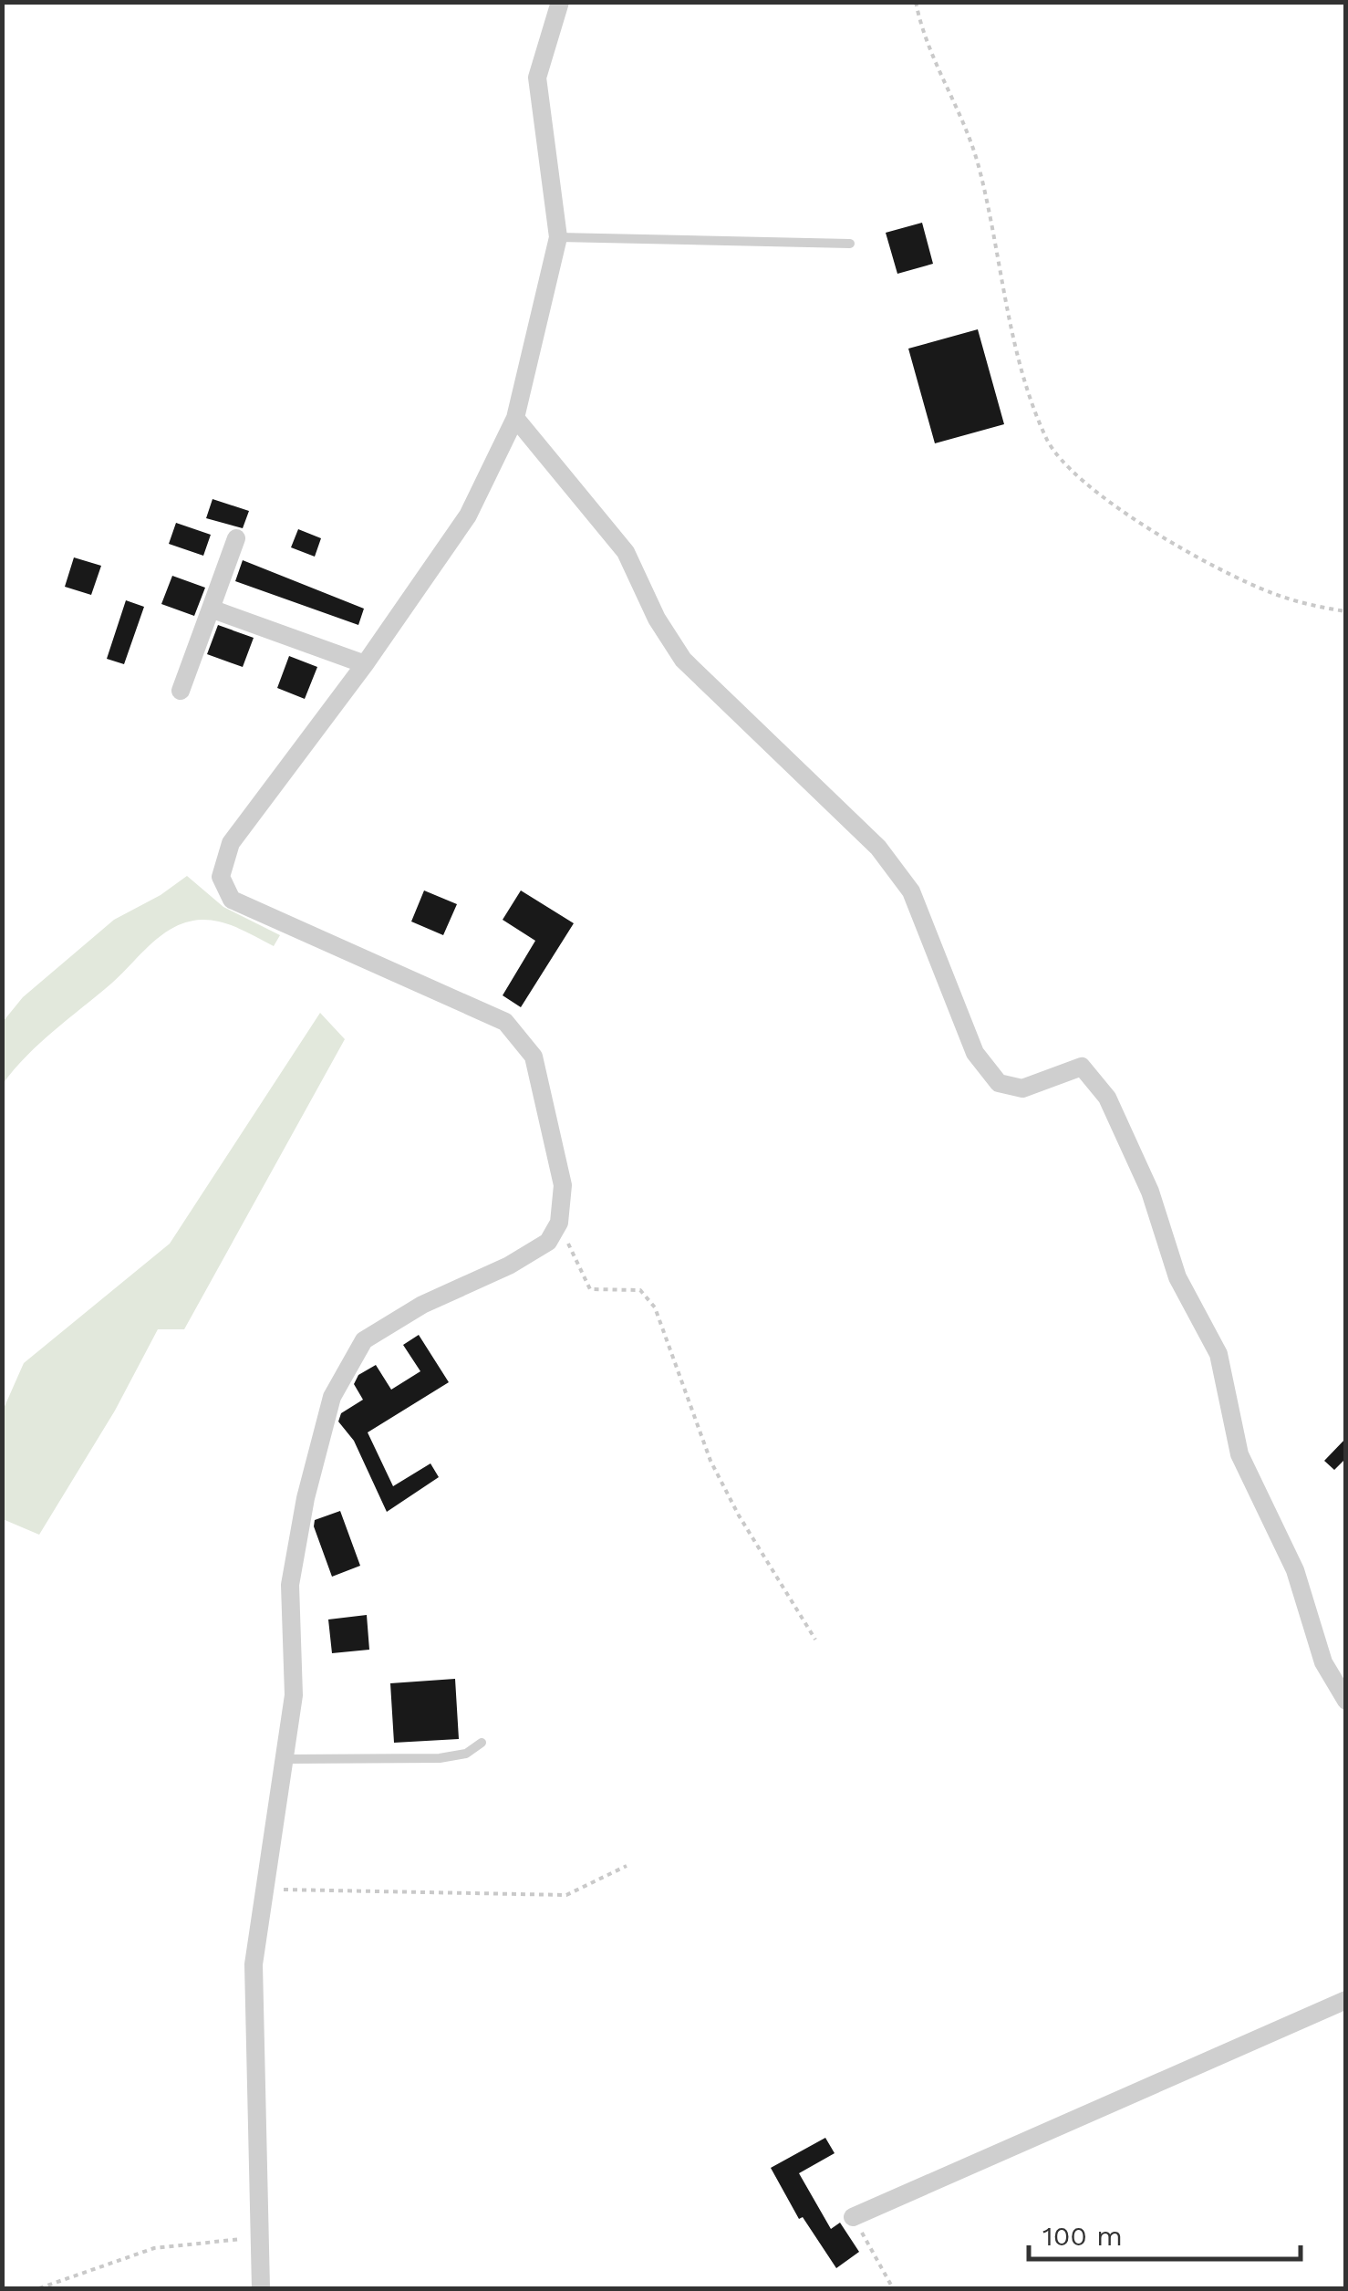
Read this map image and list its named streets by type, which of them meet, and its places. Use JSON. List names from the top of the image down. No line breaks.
{"scale_bar":"100 m"}
